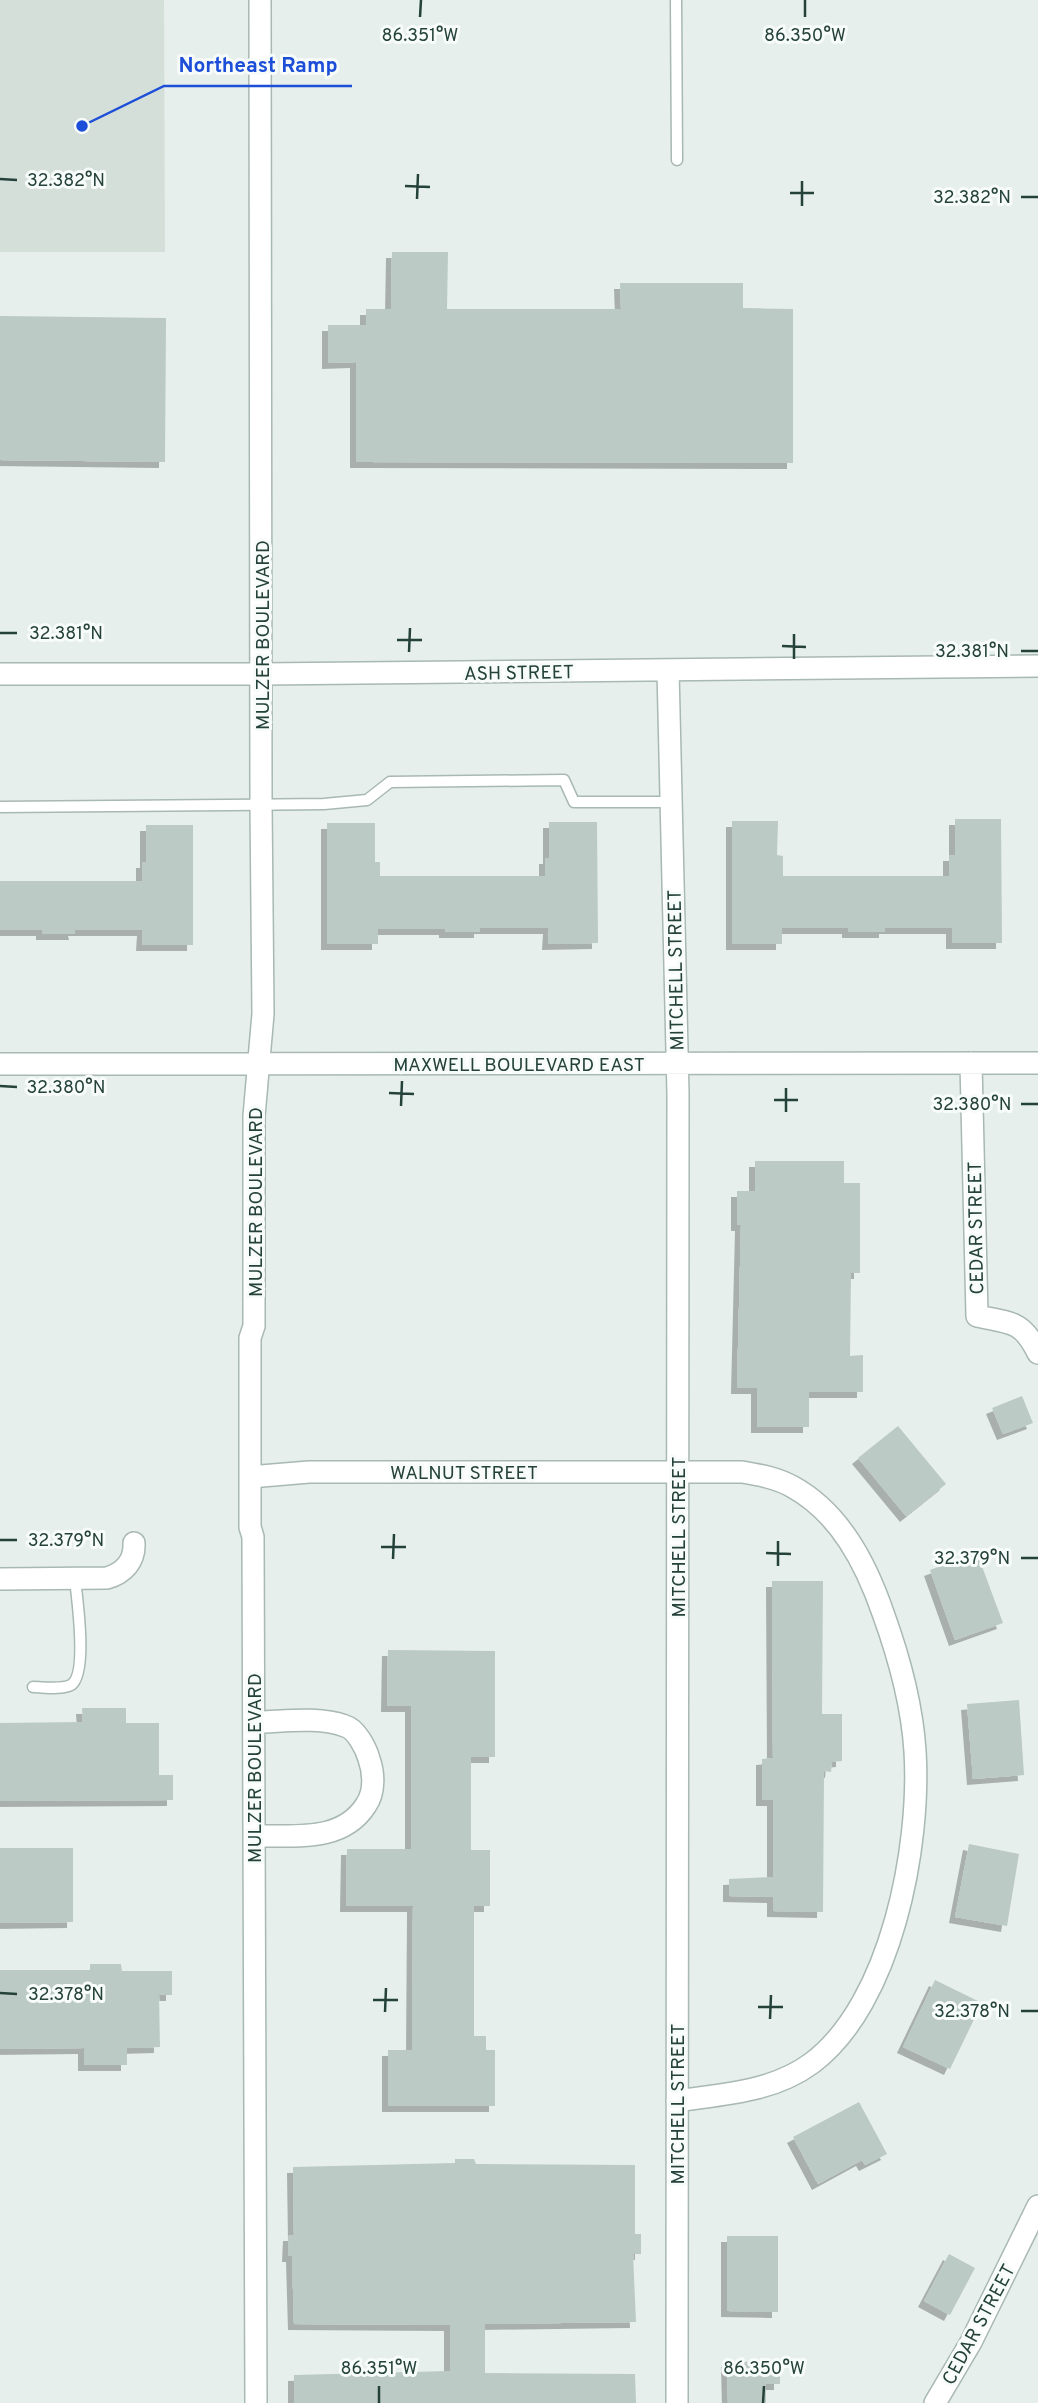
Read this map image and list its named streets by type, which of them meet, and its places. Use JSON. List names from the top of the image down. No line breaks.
{"streets":{"street":["MULZER BOULEVARD","ASH STREET","MITCHELL STREET","MAXWELL BOULEVARD EAST","CEDAR STREET","WALNUT STREET"]},"crossings":[["MULZER BOULEVARD","ASH STREET"],["MULZER BOULEVARD","MAXWELL BOULEVARD EAST"],["MULZER BOULEVARD","WALNUT STREET"],["ASH STREET","MITCHELL STREET"],["MITCHELL STREET","MAXWELL BOULEVARD EAST"],["MITCHELL STREET","WALNUT STREET"],["MAXWELL BOULEVARD EAST","CEDAR STREET"]],"places":["Northeast Ramp"],"coordinates":["86.351°W","86.350°W","32.382°N","32.381°N","32.380°N","32.379°N","32.378°N"]}
